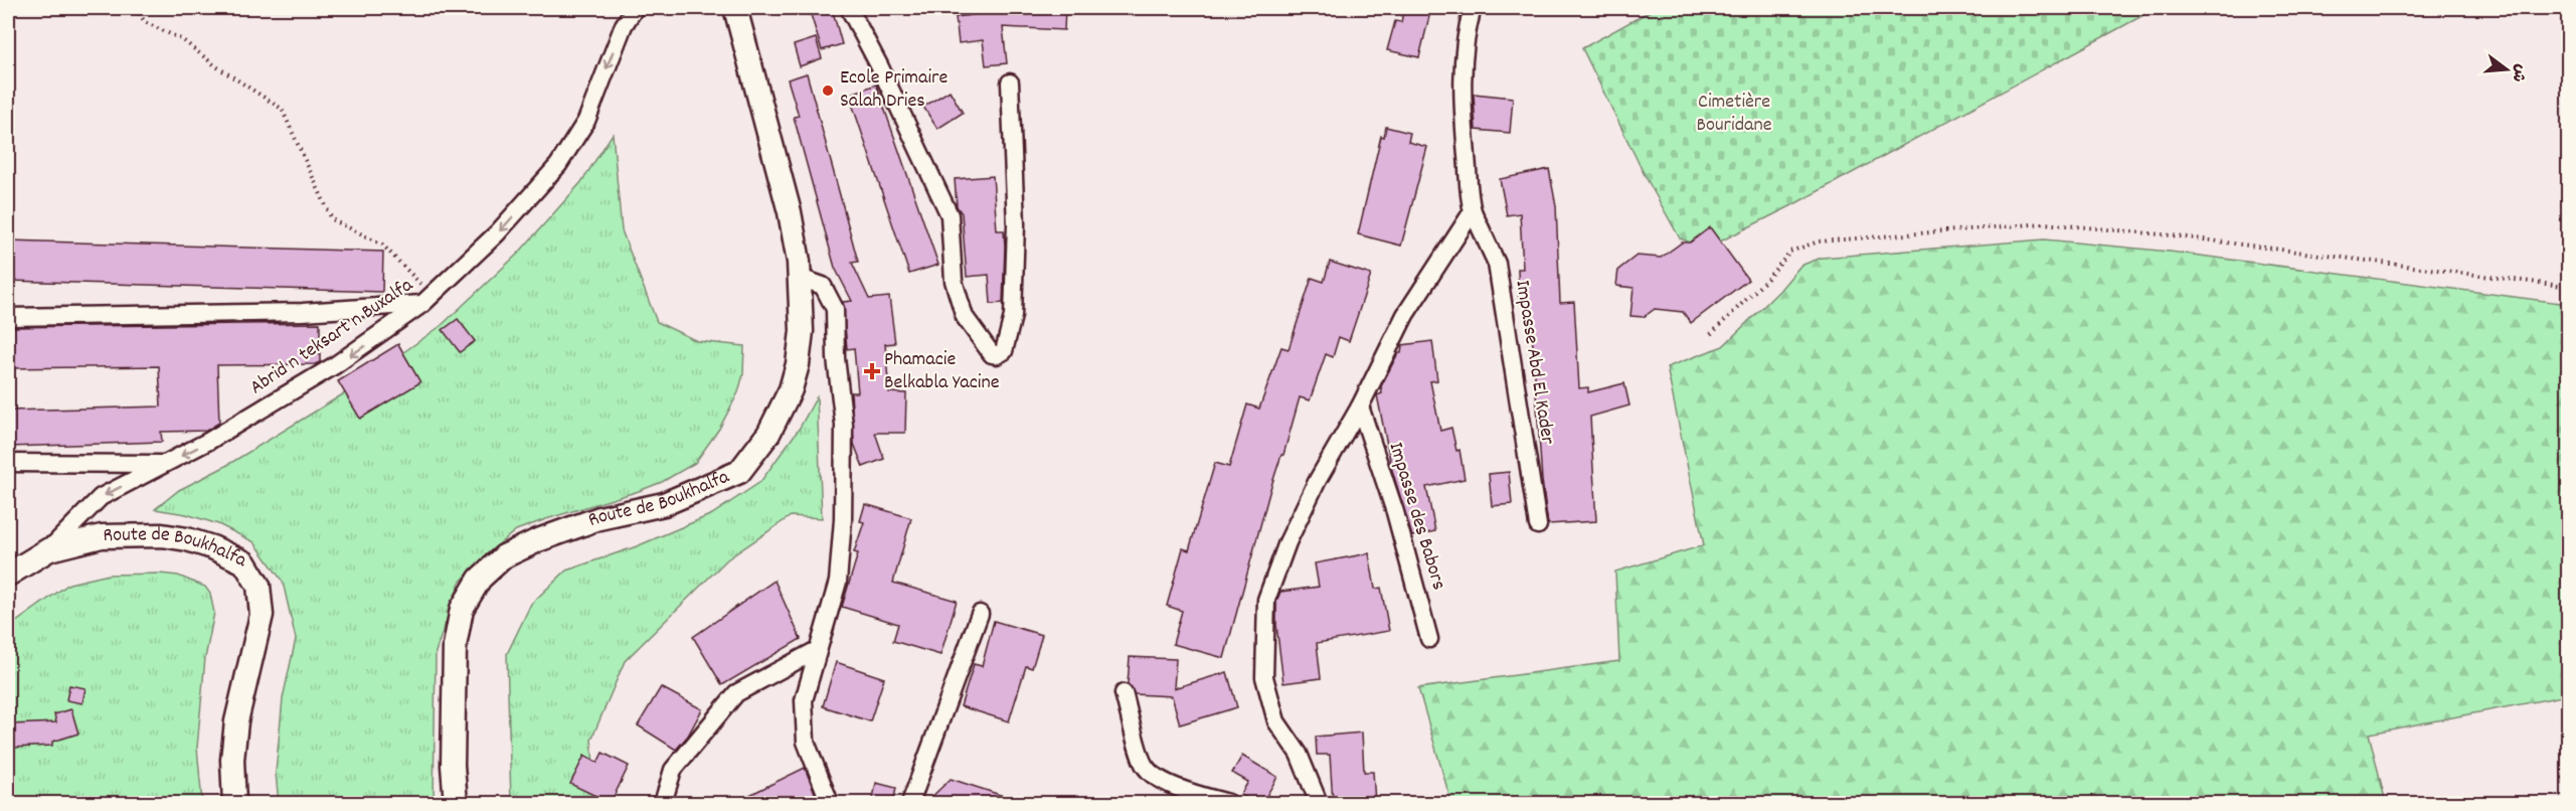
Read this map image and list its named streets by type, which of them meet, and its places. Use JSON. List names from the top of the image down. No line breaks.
{"streets":{"main road":["Route de Boukhalfa"],"street":["Abrid n teksart n Buxalfa","Impasse Abd El Kader","Impasse des Babors"]},"crossings":[["Abrid n teksart n Buxalfa","Route de Boukhalfa"]],"one_way":["Abrid n teksart n Buxalfa"],"parks":["Cimetière Bouridane"],"places":{"other":["Ecole Primaire Salah Dries"],"health":["Phamacie Belkabla Yacine"]},"north":"right"}
